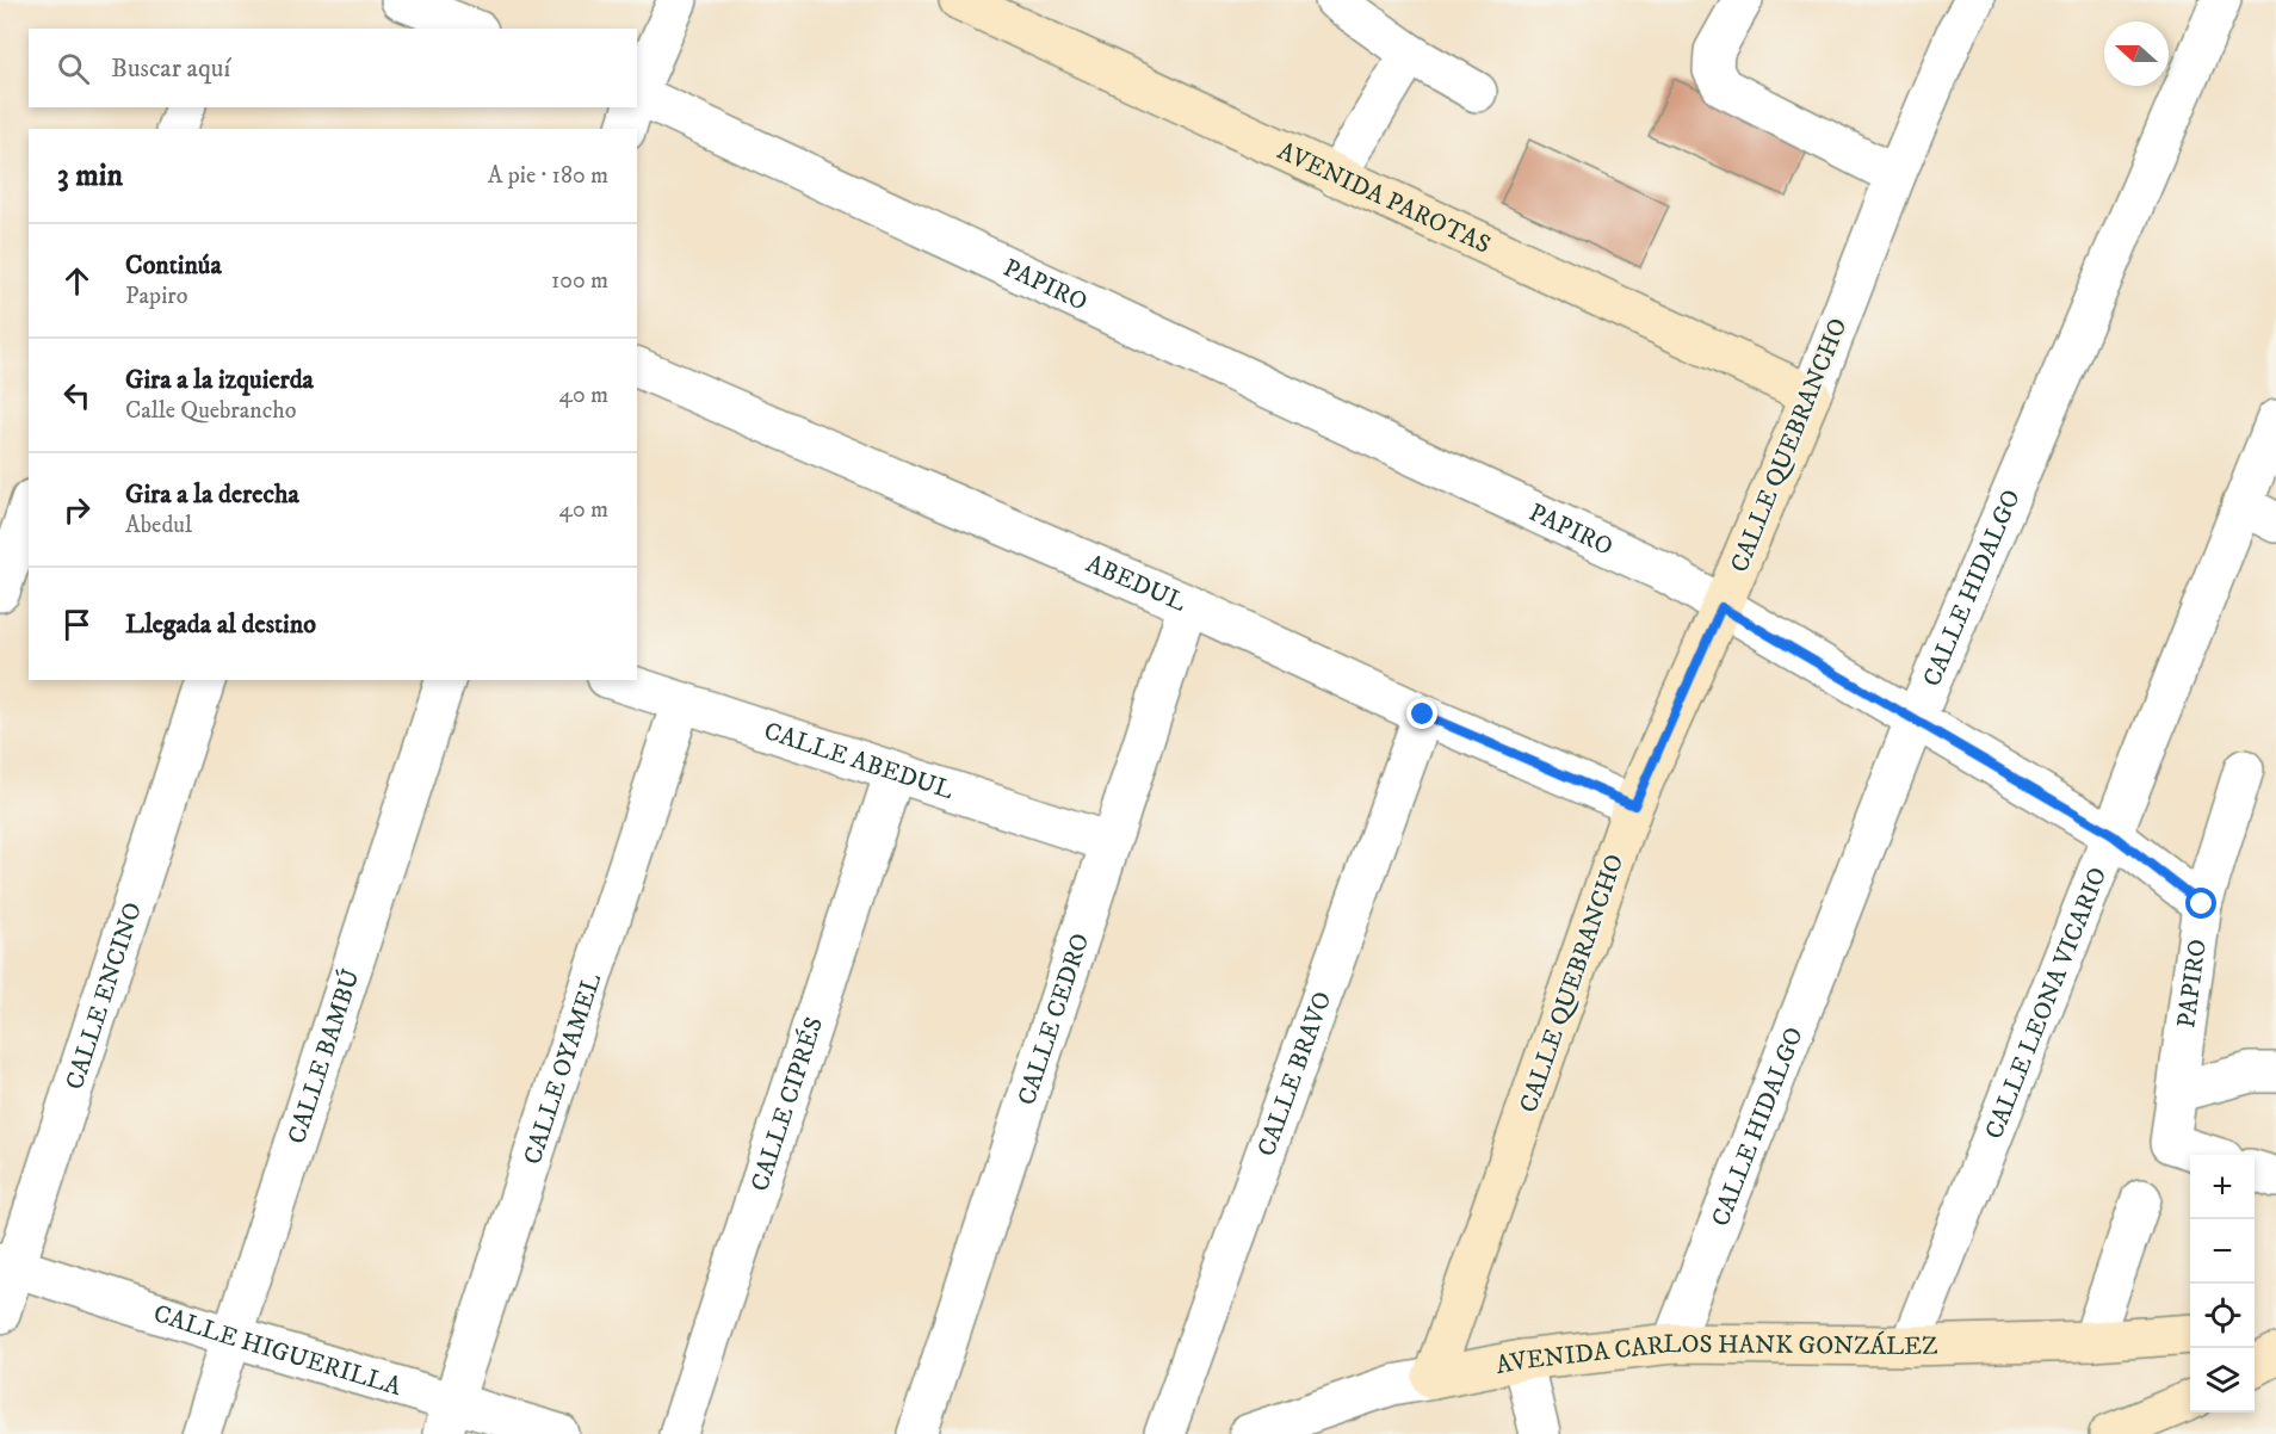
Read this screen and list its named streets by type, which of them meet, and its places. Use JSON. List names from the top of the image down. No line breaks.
{"streets":{"street":["AVENIDA PAROTAS","PAPIRO","CALLE QUEBRANCHO","ABEDUL","CALLE HIDALGO","CALLE ABEDUL","CALLE ENCINO","CALLE LEONA VICARIO","CALLE CEDRO","CALLE BAMBÚ","CALLE OYAMEL","CALLE BRAVO","CALLE CIPRÉS","CALLE HIGUERILLA","AVENIDA CARLOS HANK GONZÁLEZ"]},"crossings":[["AVENIDA PAROTAS","CALLE QUEBRANCHO"],["PAPIRO","CALLE QUEBRANCHO"],["PAPIRO","CALLE HIDALGO"],["PAPIRO","CALLE LEONA VICARIO"],["CALLE QUEBRANCHO","ABEDUL"],["CALLE QUEBRANCHO","AVENIDA CARLOS HANK GONZÁLEZ"],["ABEDUL","CALLE CEDRO"],["ABEDUL","CALLE BRAVO"],["CALLE HIDALGO","AVENIDA CARLOS HANK GONZÁLEZ"],["CALLE ABEDUL","CALLE CEDRO"],["CALLE ABEDUL","CALLE OYAMEL"],["CALLE ABEDUL","CALLE CIPRÉS"],["CALLE ENCINO","CALLE HIGUERILLA"],["CALLE LEONA VICARIO","AVENIDA CARLOS HANK GONZÁLEZ"],["CALLE BAMBÚ","CALLE HIGUERILLA"],["CALLE OYAMEL","CALLE HIGUERILLA"]],"north":"left","page":{"search":"Buscar aquí","heading":["3 min","A pie · 180 m"],"list":[["Continúa","Papiro","100 m"],["Gira a la izquierda","Calle Quebrancho","40 m"],["Gira a la derecha","Abedul","40 m"],"Llegada al destino"],"map_buttons":["+","−"]}}
